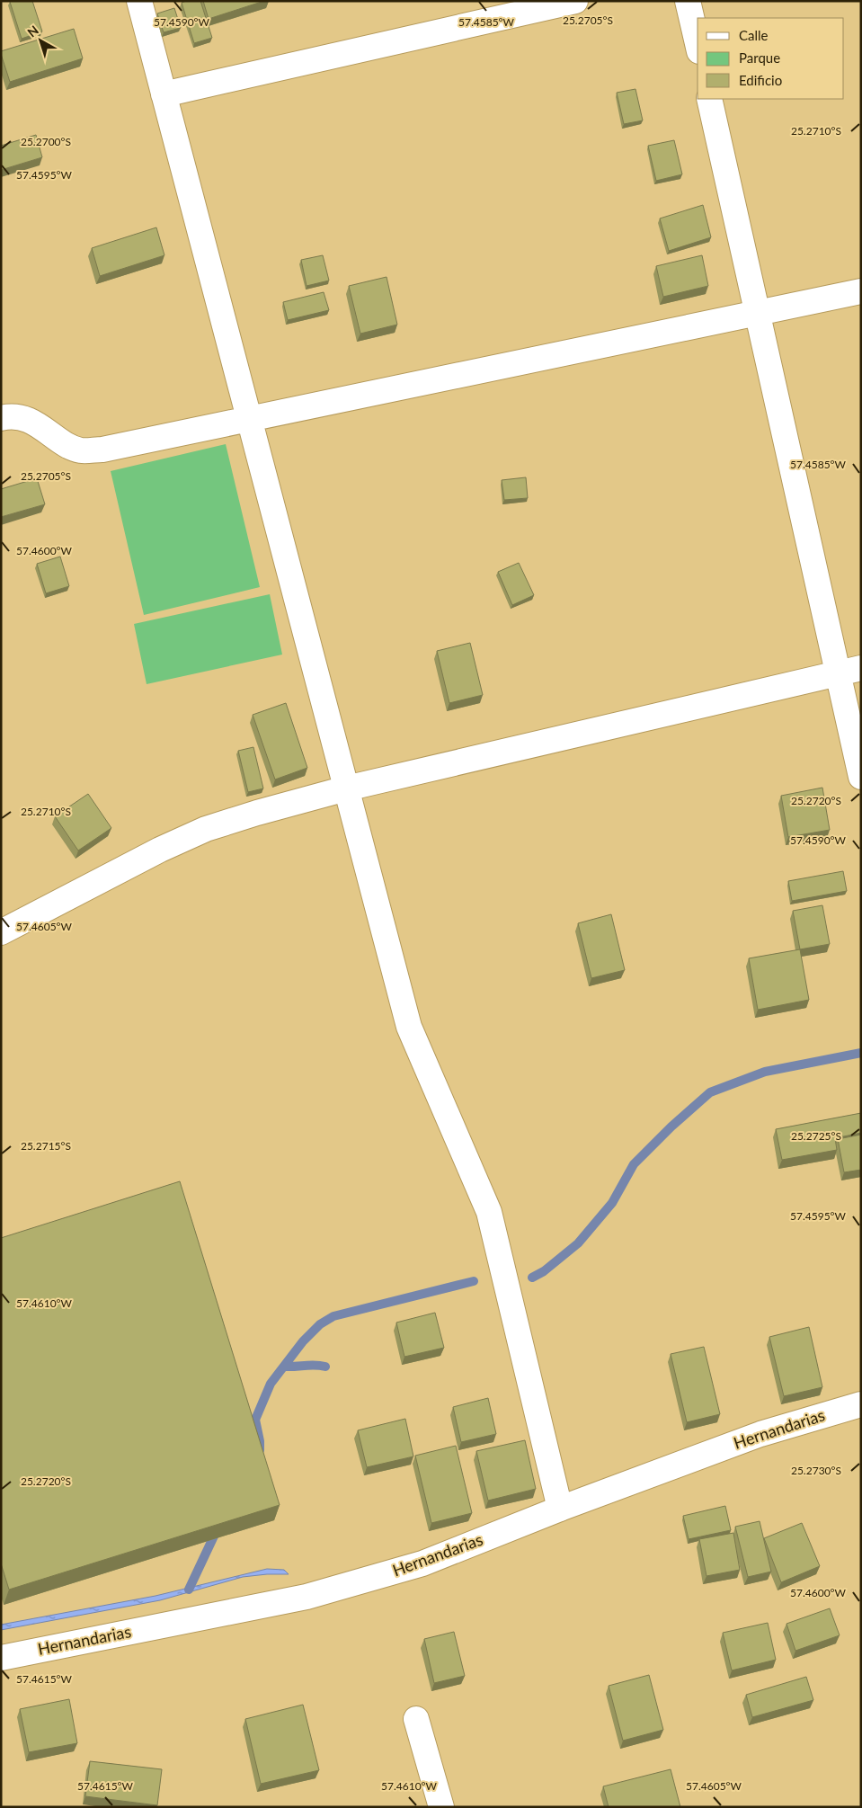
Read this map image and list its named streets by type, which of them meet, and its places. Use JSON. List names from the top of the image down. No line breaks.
{"streets":{"street":["Hernandarias"]},"legend":["Calle","Parque","Edificio"],"north":"top left","coordinates":["25.2705°S","57.4590°W","57.4585°W","25.2710°S","25.2700°S","57.4595°W","57.4600°W","25.2720°S","57.4605°W","25.2725°S","25.2715°S","57.4610°W","25.2730°S","57.4615°W"]}
